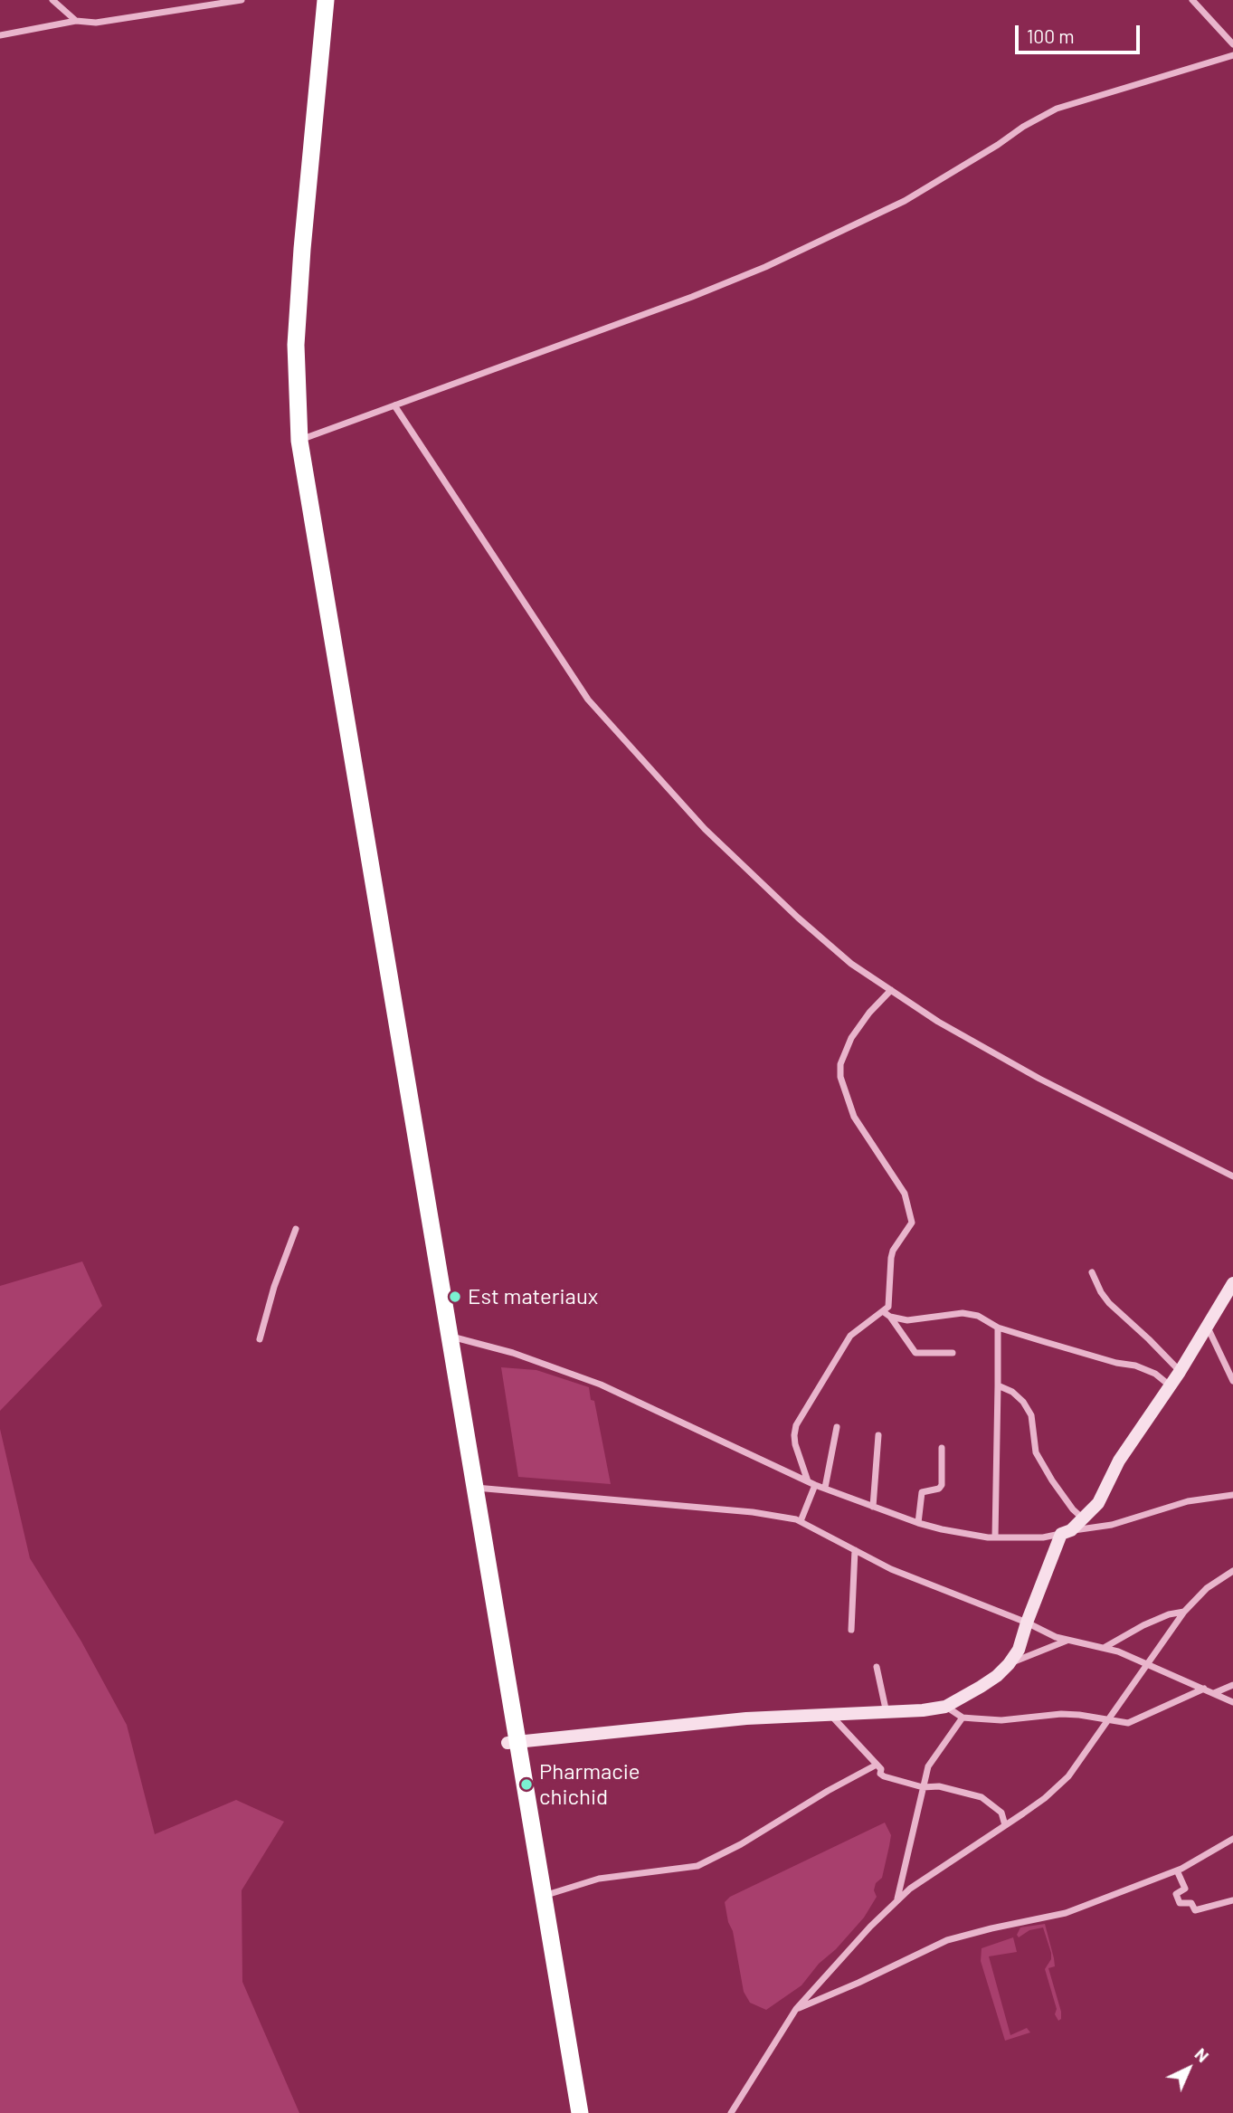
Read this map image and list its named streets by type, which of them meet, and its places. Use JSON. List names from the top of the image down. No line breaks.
{"places":["Est materiaux","Pharmacie chichid"],"scale_bar":"100 m","north":"top right"}
